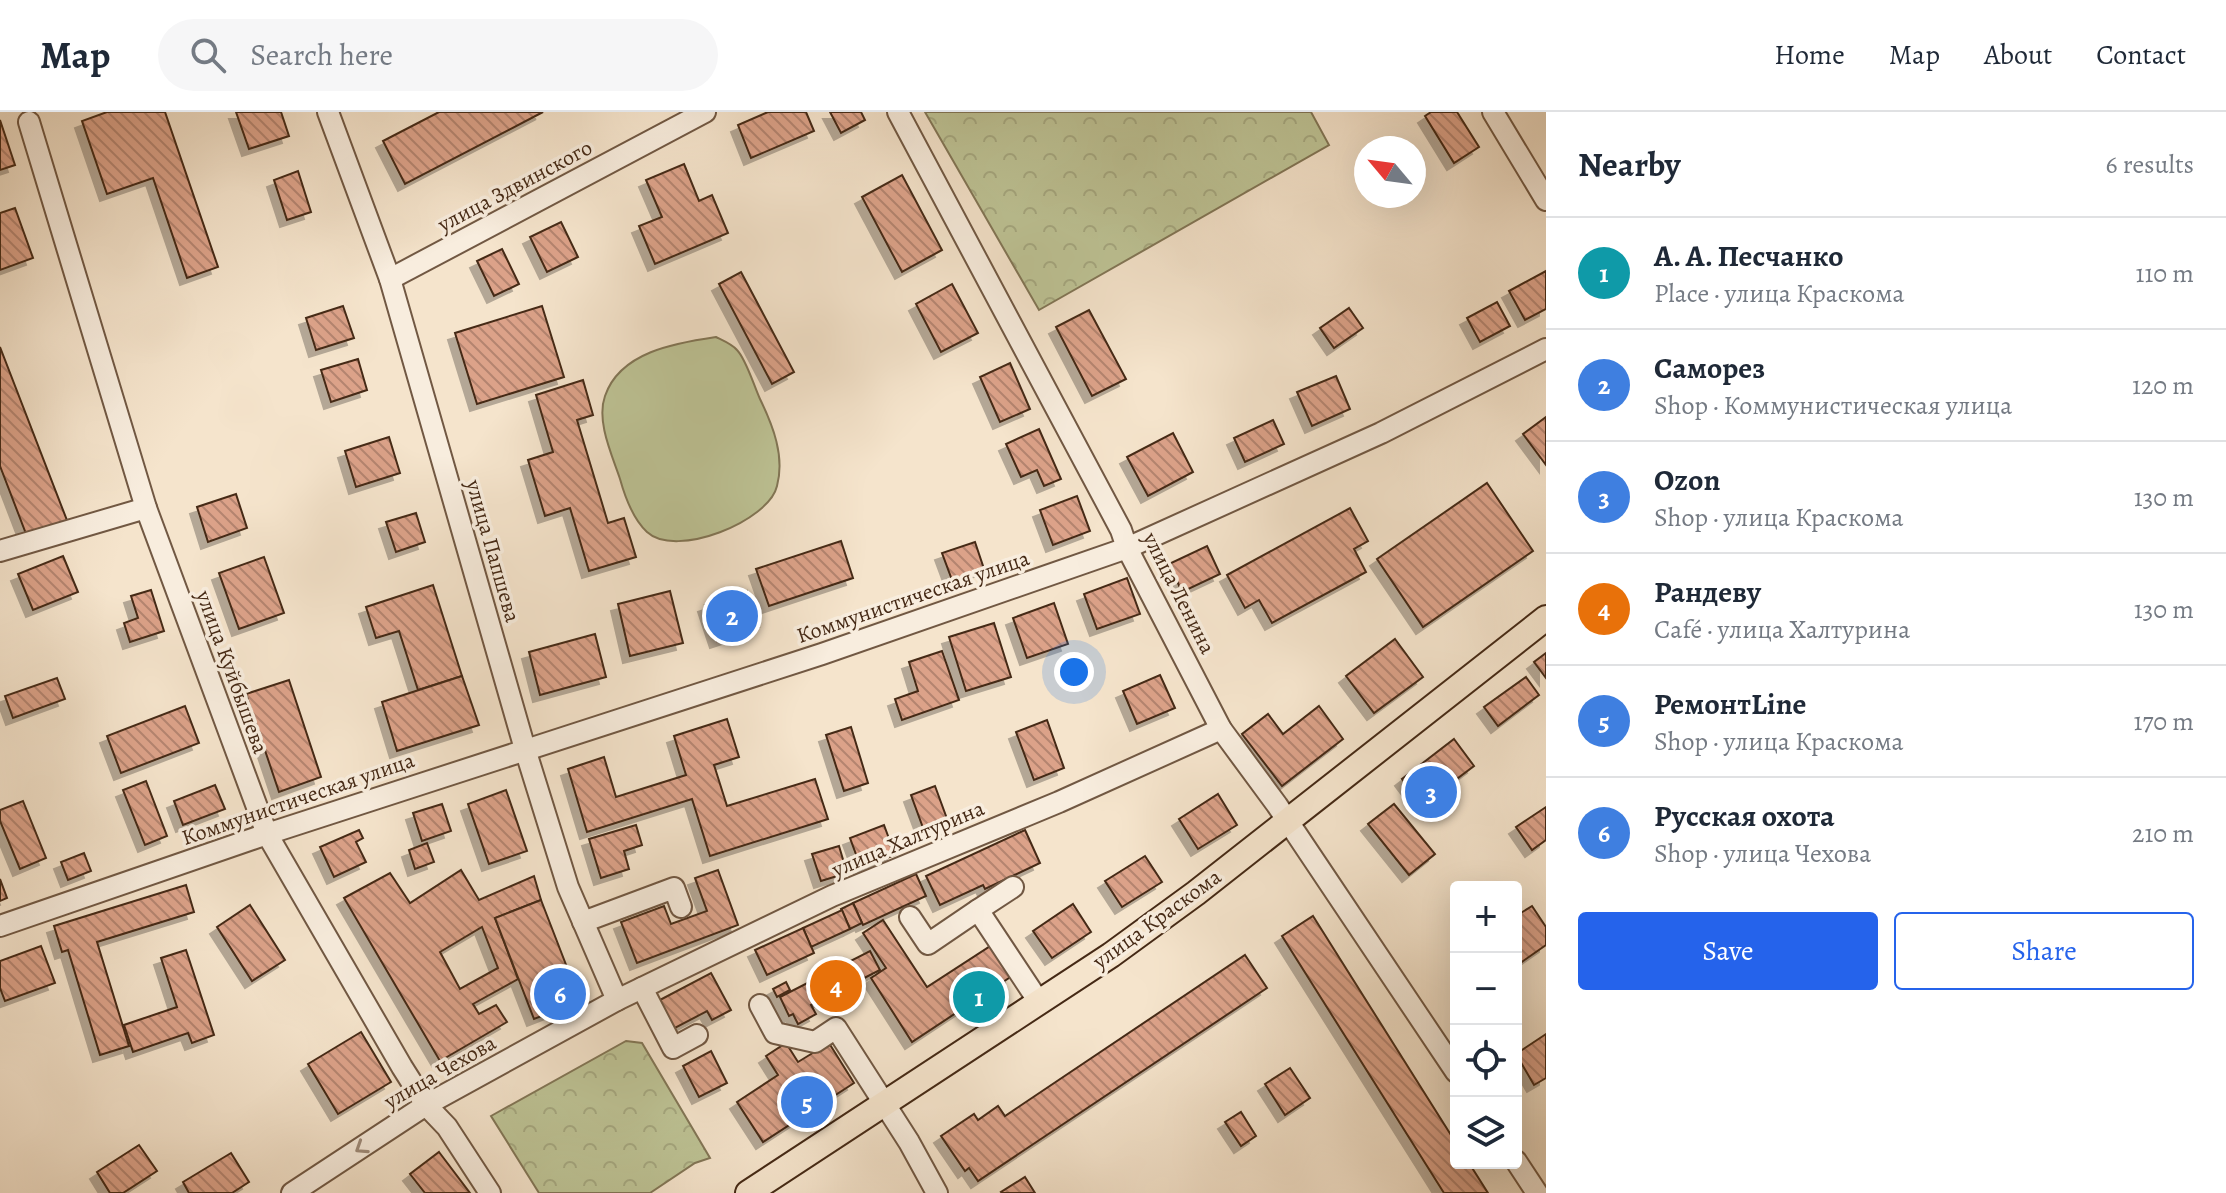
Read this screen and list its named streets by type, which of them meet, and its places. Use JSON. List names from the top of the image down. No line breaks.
{"streets":{"main road":["улица Краскома"],"street":["улица Здвинского","улица Папшева","улица Ленина","Коммунистическая улица","улица Куйбышева","улица Халтурина","улица Чехова"]},"crossings":[["улица Здвинского","улица Папшева"],["улица Папшева","Коммунистическая улица"],["улица Папшева","улица Халтурина"],["улица Папшева","улица Чехова"],["улица Ленина","Коммунистическая улица"],["улица Ленина","улица Халтурина"],["улица Ленина","улица Краскома"],["Коммунистическая улица","улица Куйбышева"],["улица Куйбышева","улица Чехова"],["улица Халтурина","улица Чехова"]],"one_way":["улица Чехова"],"north":"top left","page":{"header":"Map","search":"Search here","nav":["Home","Map","About","Contact"],"heading":["Nearby","6 results"],"list":[{"mark":"1","name":"А. А. Песчанко","note":"Place · улица Краскома","value":"110 m"},{"mark":"2","name":"Саморез","note":"Shop · Коммунистическая улица","value":"120 m"},{"mark":"3","name":"Ozon","note":"Shop · улица Краскома","value":"130 m"},{"mark":"4","name":"Рандеву","note":"Café · улица Халтурина","value":"130 m"},{"mark":"5","name":"РемонтLine","note":"Shop · улица Краскома","value":"170 m"},{"mark":"6","name":"Русская охота","note":"Shop · улица Чехова","value":"210 m"}],"pins":["2","3","4","6","1","5"],"map_buttons":["+","−"],"buttons":["Save","Share"]}}
